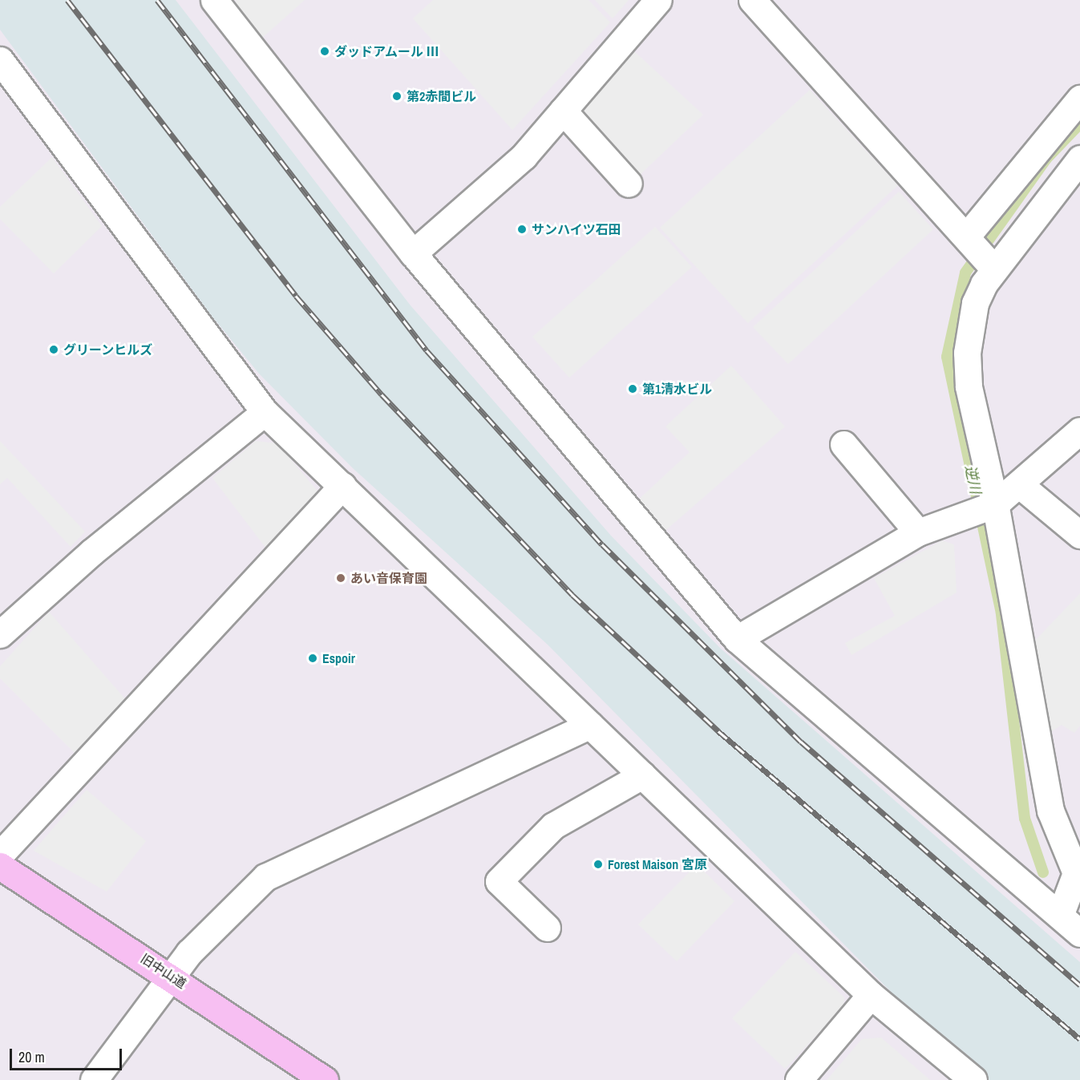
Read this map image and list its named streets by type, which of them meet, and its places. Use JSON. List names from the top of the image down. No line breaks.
{"streets":{"main road":["旧中山道"]},"water":["逆川"],"places":["ダッドアムール Ⅲ","第2赤間ビル","サンハイツ石田","グリーンヒルズ","第1清水ビル","あい音保育園","Espoir","Forest Maison 宮原"],"scale_bar":"20 m"}
